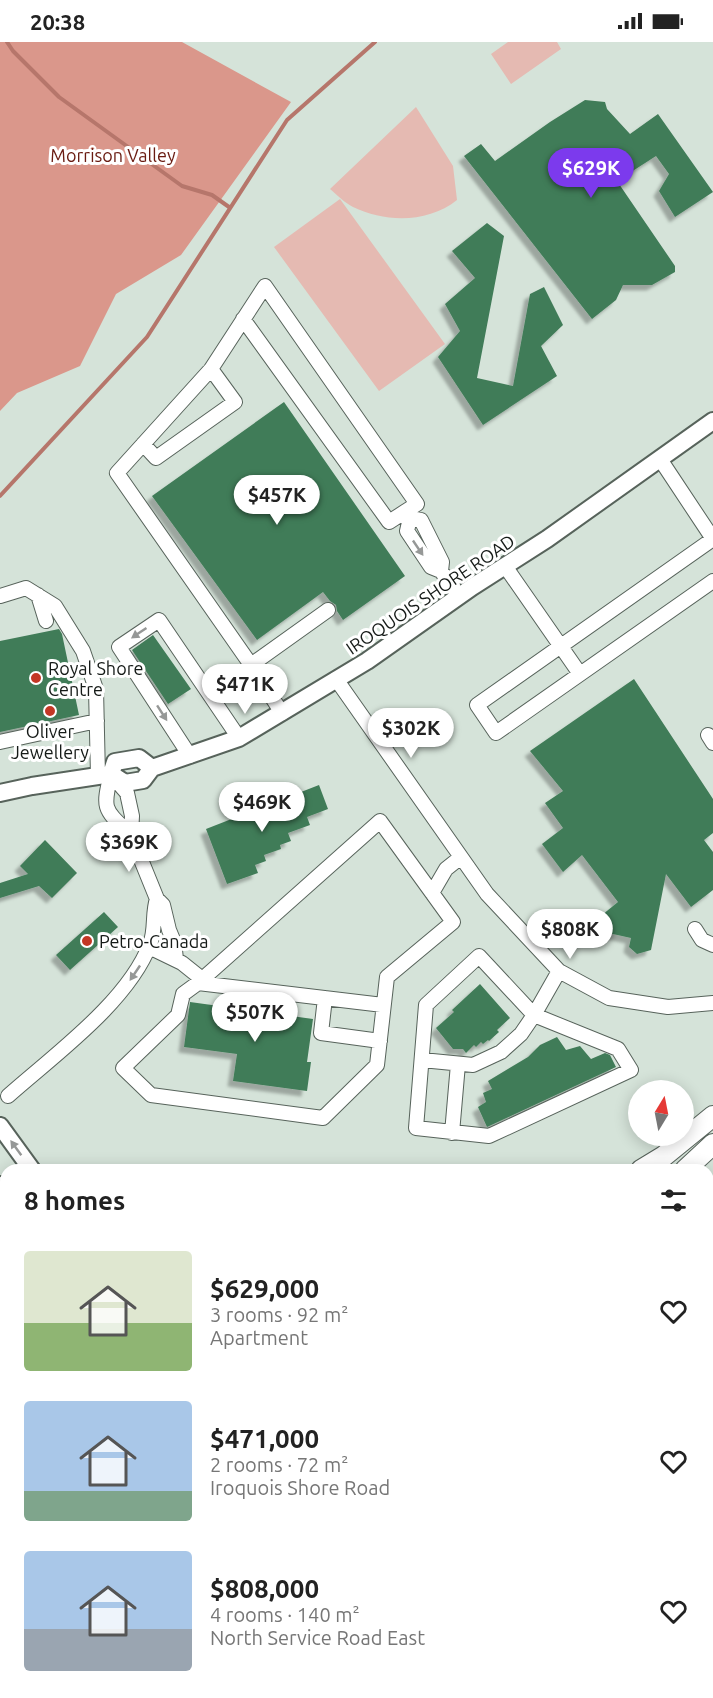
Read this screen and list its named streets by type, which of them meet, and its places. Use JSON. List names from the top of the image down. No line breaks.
{"streets":{"main road":["IROQUOIS SHORE ROAD"]},"parks":["Morrison Valley"],"places":["Royal Shore Centre","Oliver Jewellery","Petro-Canada"],"north":"top","page":{"status":"20:38","price":["$629K","$457K","$471K","$302K","$469K","$369K","$808K","$507K"],"heading":"8 homes","list":[{"name":"$629,000","note":"3 rooms · 92 m² · Apartment"},{"name":"$471,000","note":"2 rooms · 72 m² · Iroquois Shore Road"},{"name":"$808,000","note":"4 rooms · 140 m² · North Service Road East"}]}}
